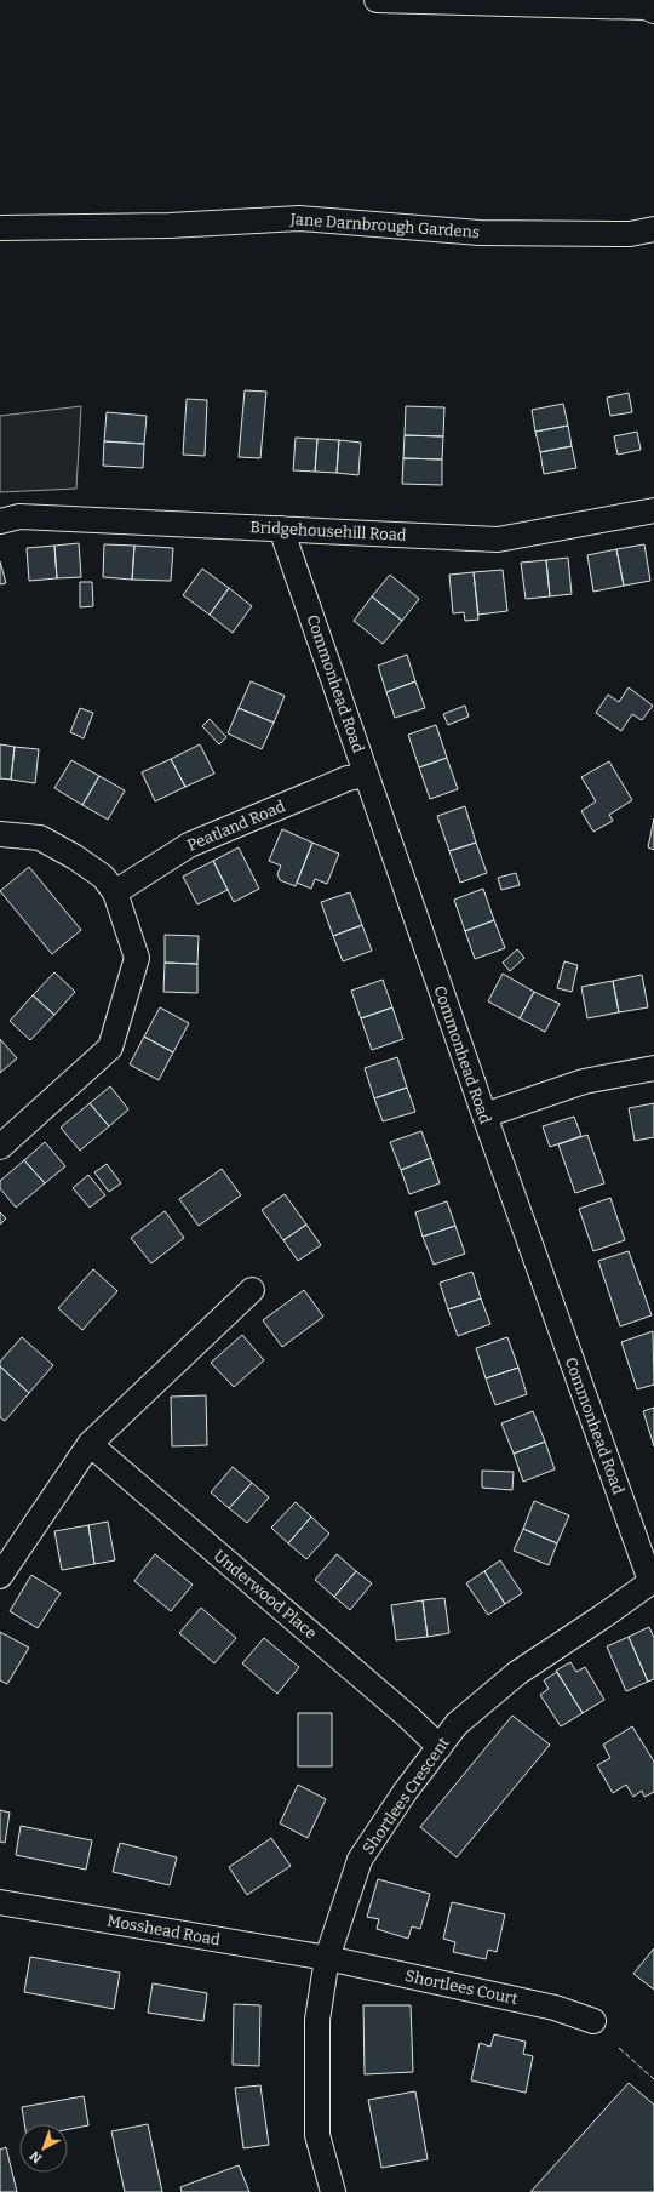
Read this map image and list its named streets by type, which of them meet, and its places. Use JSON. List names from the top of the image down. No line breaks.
{"streets":{"street":["Jane Darnbrough Gardens","Bridgehousehill Road","Commonhead Road","Peatland Road","Underwood Place","Shortlees Crescent","Mosshead Road","Shortlees Court"]},"crossings":[["Bridgehousehill Road","Commonhead Road"],["Commonhead Road","Peatland Road"],["Commonhead Road","Shortlees Crescent"],["Underwood Place","Shortlees Crescent"],["Shortlees Crescent","Mosshead Road"],["Shortlees Crescent","Shortlees Court"],["Mosshead Road","Shortlees Court"]],"north":"bottom left"}
